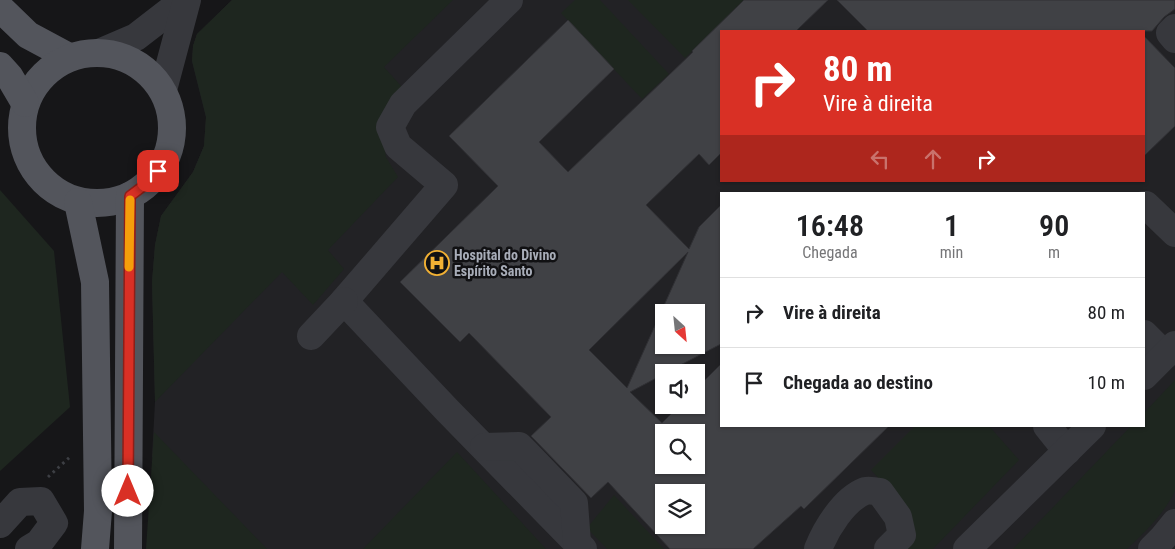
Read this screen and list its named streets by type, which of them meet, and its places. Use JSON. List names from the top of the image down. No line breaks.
{"places":{"hospital":["Hospital do Divino Espírito Santo"]},"north":"bottom right","page":{"turn":["80 m","Vire à direita"],"eta":["16:48","Chegada","1","min","90","m"],"list":[{"name":"Vire à direita","value":"80 m"},{"name":"Chegada ao destino","value":"10 m"}]}}
